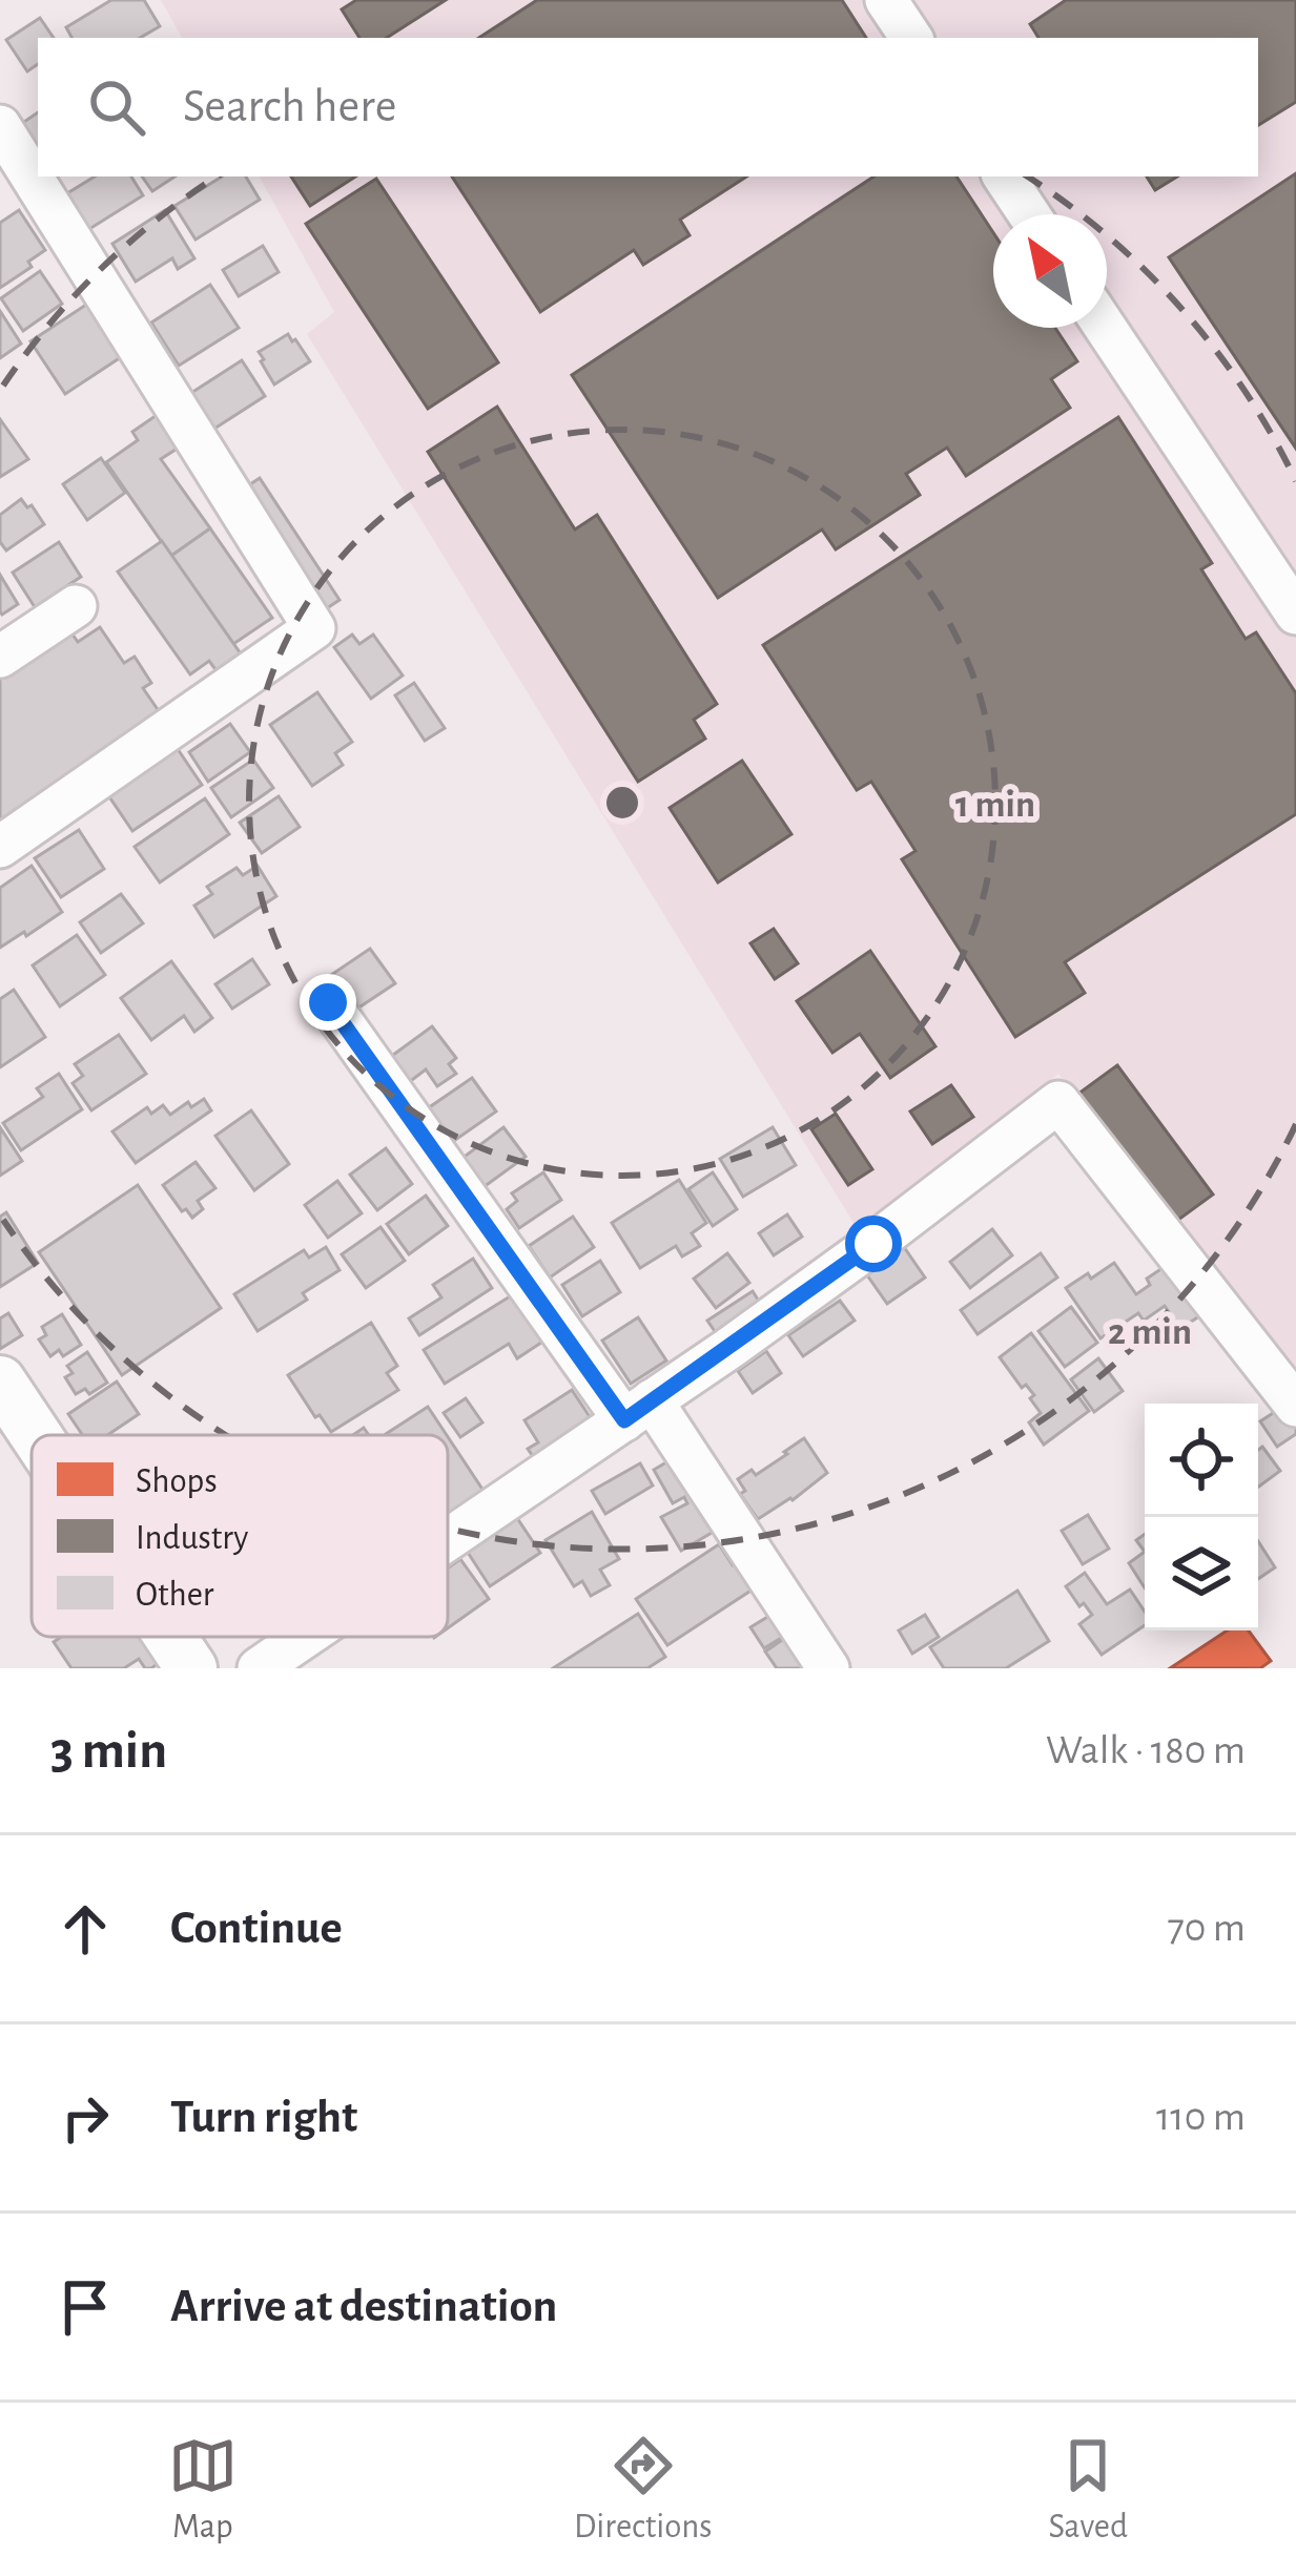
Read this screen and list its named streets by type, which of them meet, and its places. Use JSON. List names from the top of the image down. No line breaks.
{"legend":["Shops","Industry","Other"],"north":"top left","page":{"search":"Search here","heading":["3 min","Walk · 180 m"],"list":[["Continue","70 m"],["Turn right","110 m"],"Arrive at destination"],"nav":["Map","Directions","Saved"]},"rings":["1 min","2 min"]}
